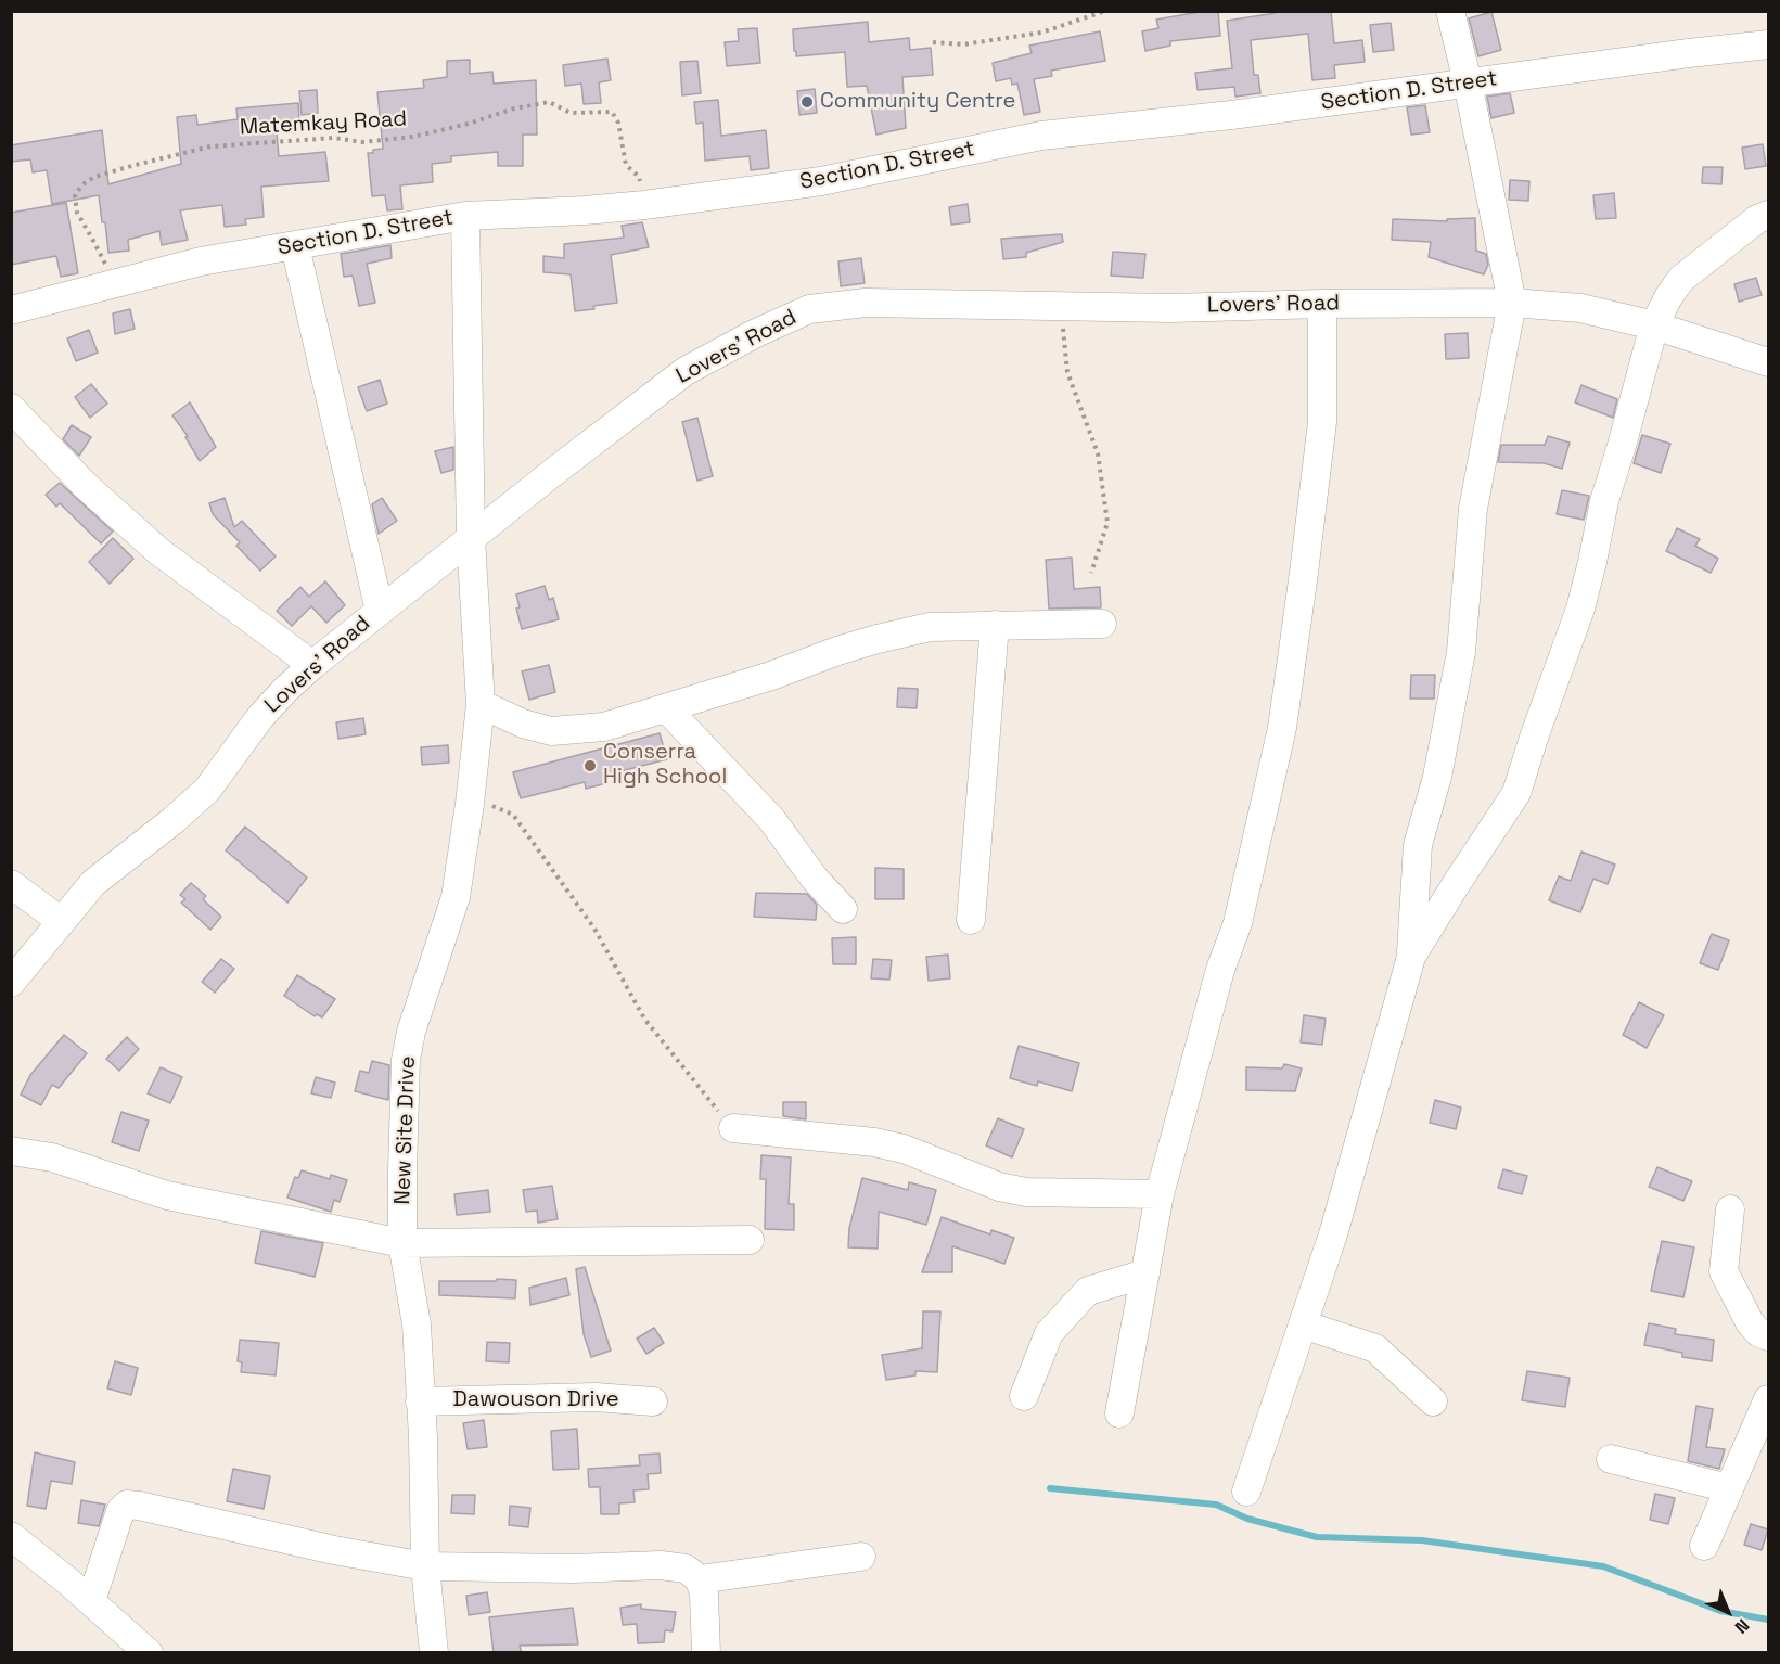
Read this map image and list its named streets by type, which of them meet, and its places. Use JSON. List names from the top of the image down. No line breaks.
{"streets":{"street":["Section D. Street","Lovers' Road","New Site Drive","Dawouson Drive"],"path":["Matemkay Road"]},"crossings":[["Section D. Street","Matemkay Road"],["Section D. Street","New Site Drive"],["Lovers' Road","New Site Drive"],["New Site Drive","Dawouson Drive"]],"places":["Community Centre","Conserra High School"],"north":"bottom right"}
